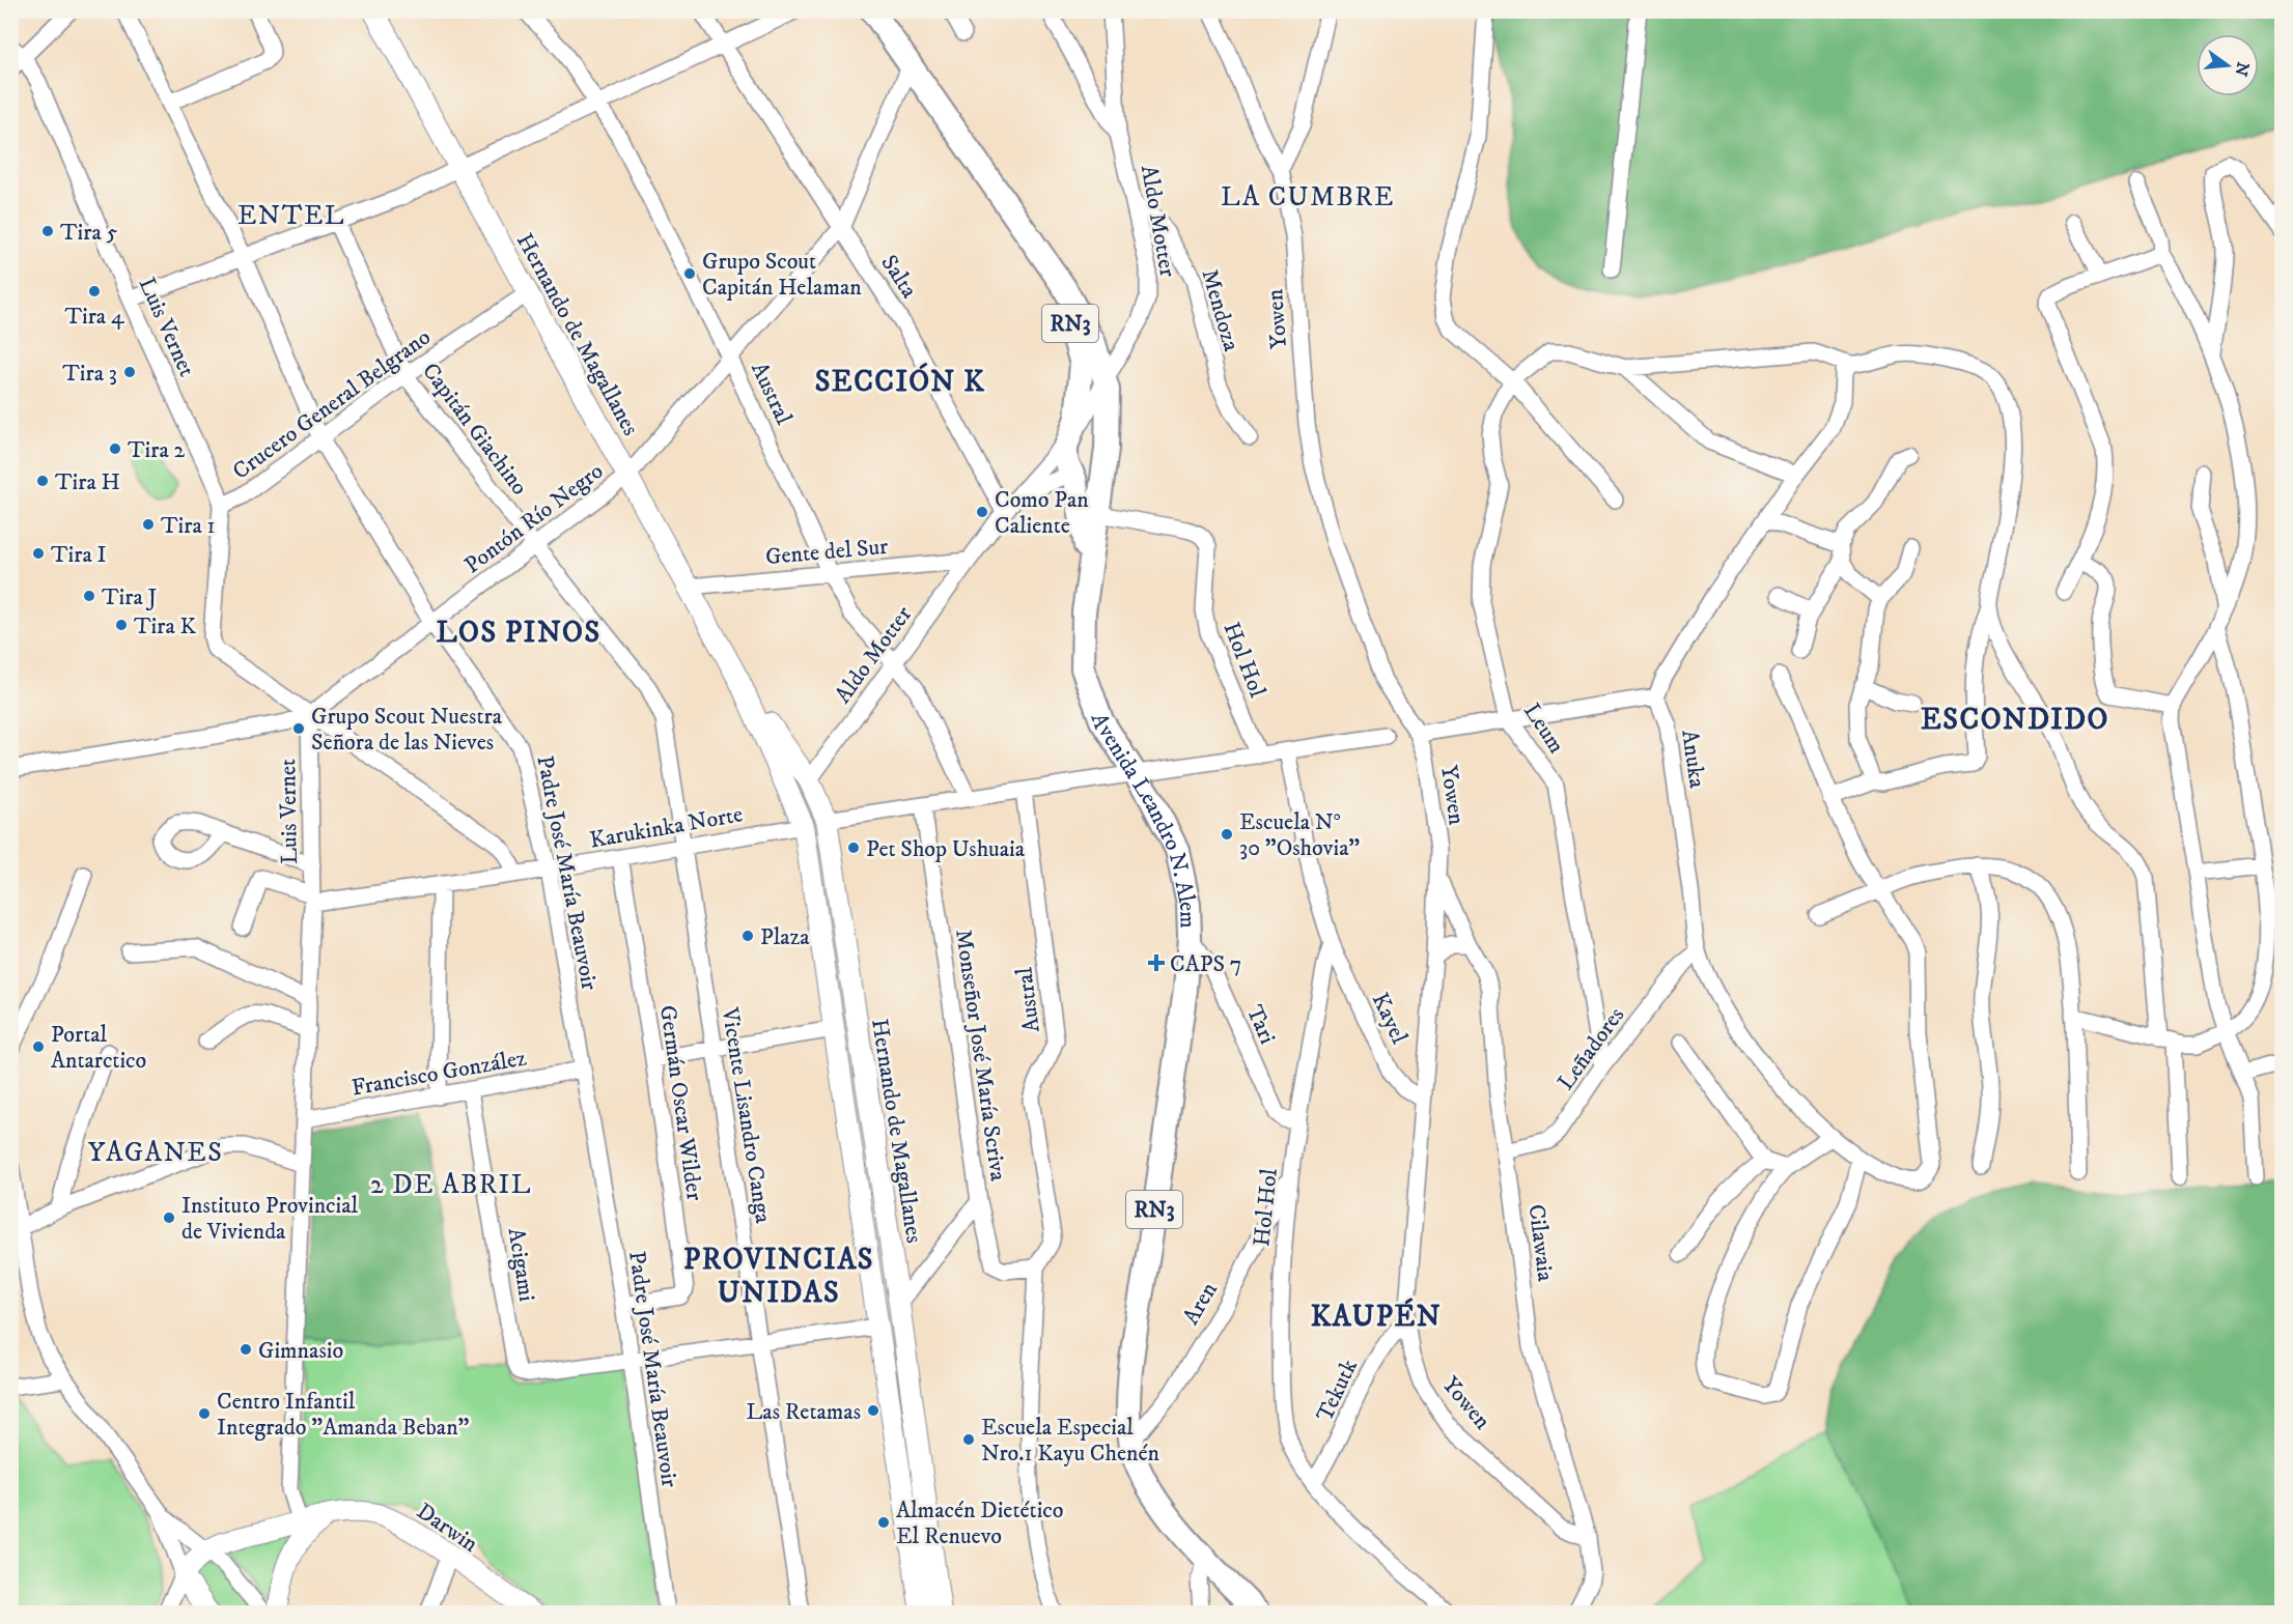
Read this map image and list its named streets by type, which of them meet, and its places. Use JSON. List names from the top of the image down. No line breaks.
{"streets":{"highway":["RN3","Avenida Leandro N. Alem"],"main road":["Hernando de Magallanes","Darwin"],"street":["Aldo Motter","Salta","Mendoza","Yowen","Luis Vernet","Austral","Crucero General Belgrano","Capitán Giachino","Pontón Río Negro","Gente del Sur","Hol Hol","Leum","Anuka","Karukinka Norte","Padre José María Beauvoir","Kayel","Tari","Leñadores","Monseñor José María Scriva","Francisco González","Germán Oscar Wilder","Vicente Lisandro Canga","Cilawaia","Acigami","Aren","Tekutk"]},"crossings":[["Aldo Motter","Salta"],["Aldo Motter","Mendoza"],["Aldo Motter","Hernando de Magallanes"],["Aldo Motter","Austral"],["Aldo Motter","Gente del Sur"],["Aldo Motter","Avenida Leandro N. Alem"],["Salta","Pontón Río Negro"],["Yowen","Kayel"],["Yowen","Cilawaia"],["Yowen","Tekutk"],["Luis Vernet","Crucero General Belgrano"],["Luis Vernet","Pontón Río Negro"],["Luis Vernet","Karukinka Norte"],["Luis Vernet","Francisco González"],["Luis Vernet","Darwin"],["Hernando de Magallanes","Crucero General Belgrano"],["Hernando de Magallanes","Pontón Río Negro"],["Hernando de Magallanes","Gente del Sur"],["Hernando de Magallanes","Karukinka Norte"],["Austral","Pontón Río Negro"],["Austral","Gente del Sur"],["Austral","Monseñor José María Scriva"],["Crucero General Belgrano","Capitán Giachino"],["Crucero General Belgrano","Padre José María Beauvoir"],["Capitán Giachino","Pontón Río Negro"],["Capitán Giachino","Karukinka Norte"],["Capitán Giachino","Vicente Lisandro Canga"],["Pontón Río Negro","Avenida Leandro N. Alem"],["Pontón Río Negro","Padre José María Beauvoir"],["Hol Hol","Avenida Leandro N. Alem"],["Hol Hol","Kayel"],["Hol Hol","Tari"],["Hol Hol","Aren"],["Hol Hol","Tekutk"],["Leum","Leñadores"],["Anuka","Leñadores"],["Avenida Leandro N. Alem","Tari"],["Avenida Leandro N. Alem","Aren"],["Karukinka Norte","Padre José María Beauvoir"],["Karukinka Norte","Germán Oscar Wilder"],["Karukinka Norte","Vicente Lisandro Canga"],["Padre José María Beauvoir","Francisco González"],["Padre José María Beauvoir","Germán Oscar Wilder"],["Padre José María Beauvoir","Acigami"],["Leñadores","Cilawaia"],["Francisco González","Acigami"]],"districts":["LA CUMBRE","ENTEL","SECCIÓN K","LOS PINOS","ESCONDIDO","YAGANES","2 DE ABRIL","PROVINCIAS UNIDAS","KAUPÉN"],"places":{"other":["Tira 5","Grupo Scout Capitán Helaman","Tira 4","Tira 3","Tira 2","Tira H","Como Pan Caliente","Tira 1","Tira I","Tira J","Tira K","Grupo Scout Nuestra Señora de las Nieves","Escuela N° 30 \"Oshovia\"","Pet Shop Ushuaia","Plaza","Portal Antarctico","Instituto Provincial de Vivienda","Gimnasio","Las Retamas","Centro Infantil Integrado \"Amanda Beban\"","Escuela Especial Nro.1 Kayu Chenén","Almacén Dietético El Renuevo"],"health":["CAPS 7"]},"north":"right"}
